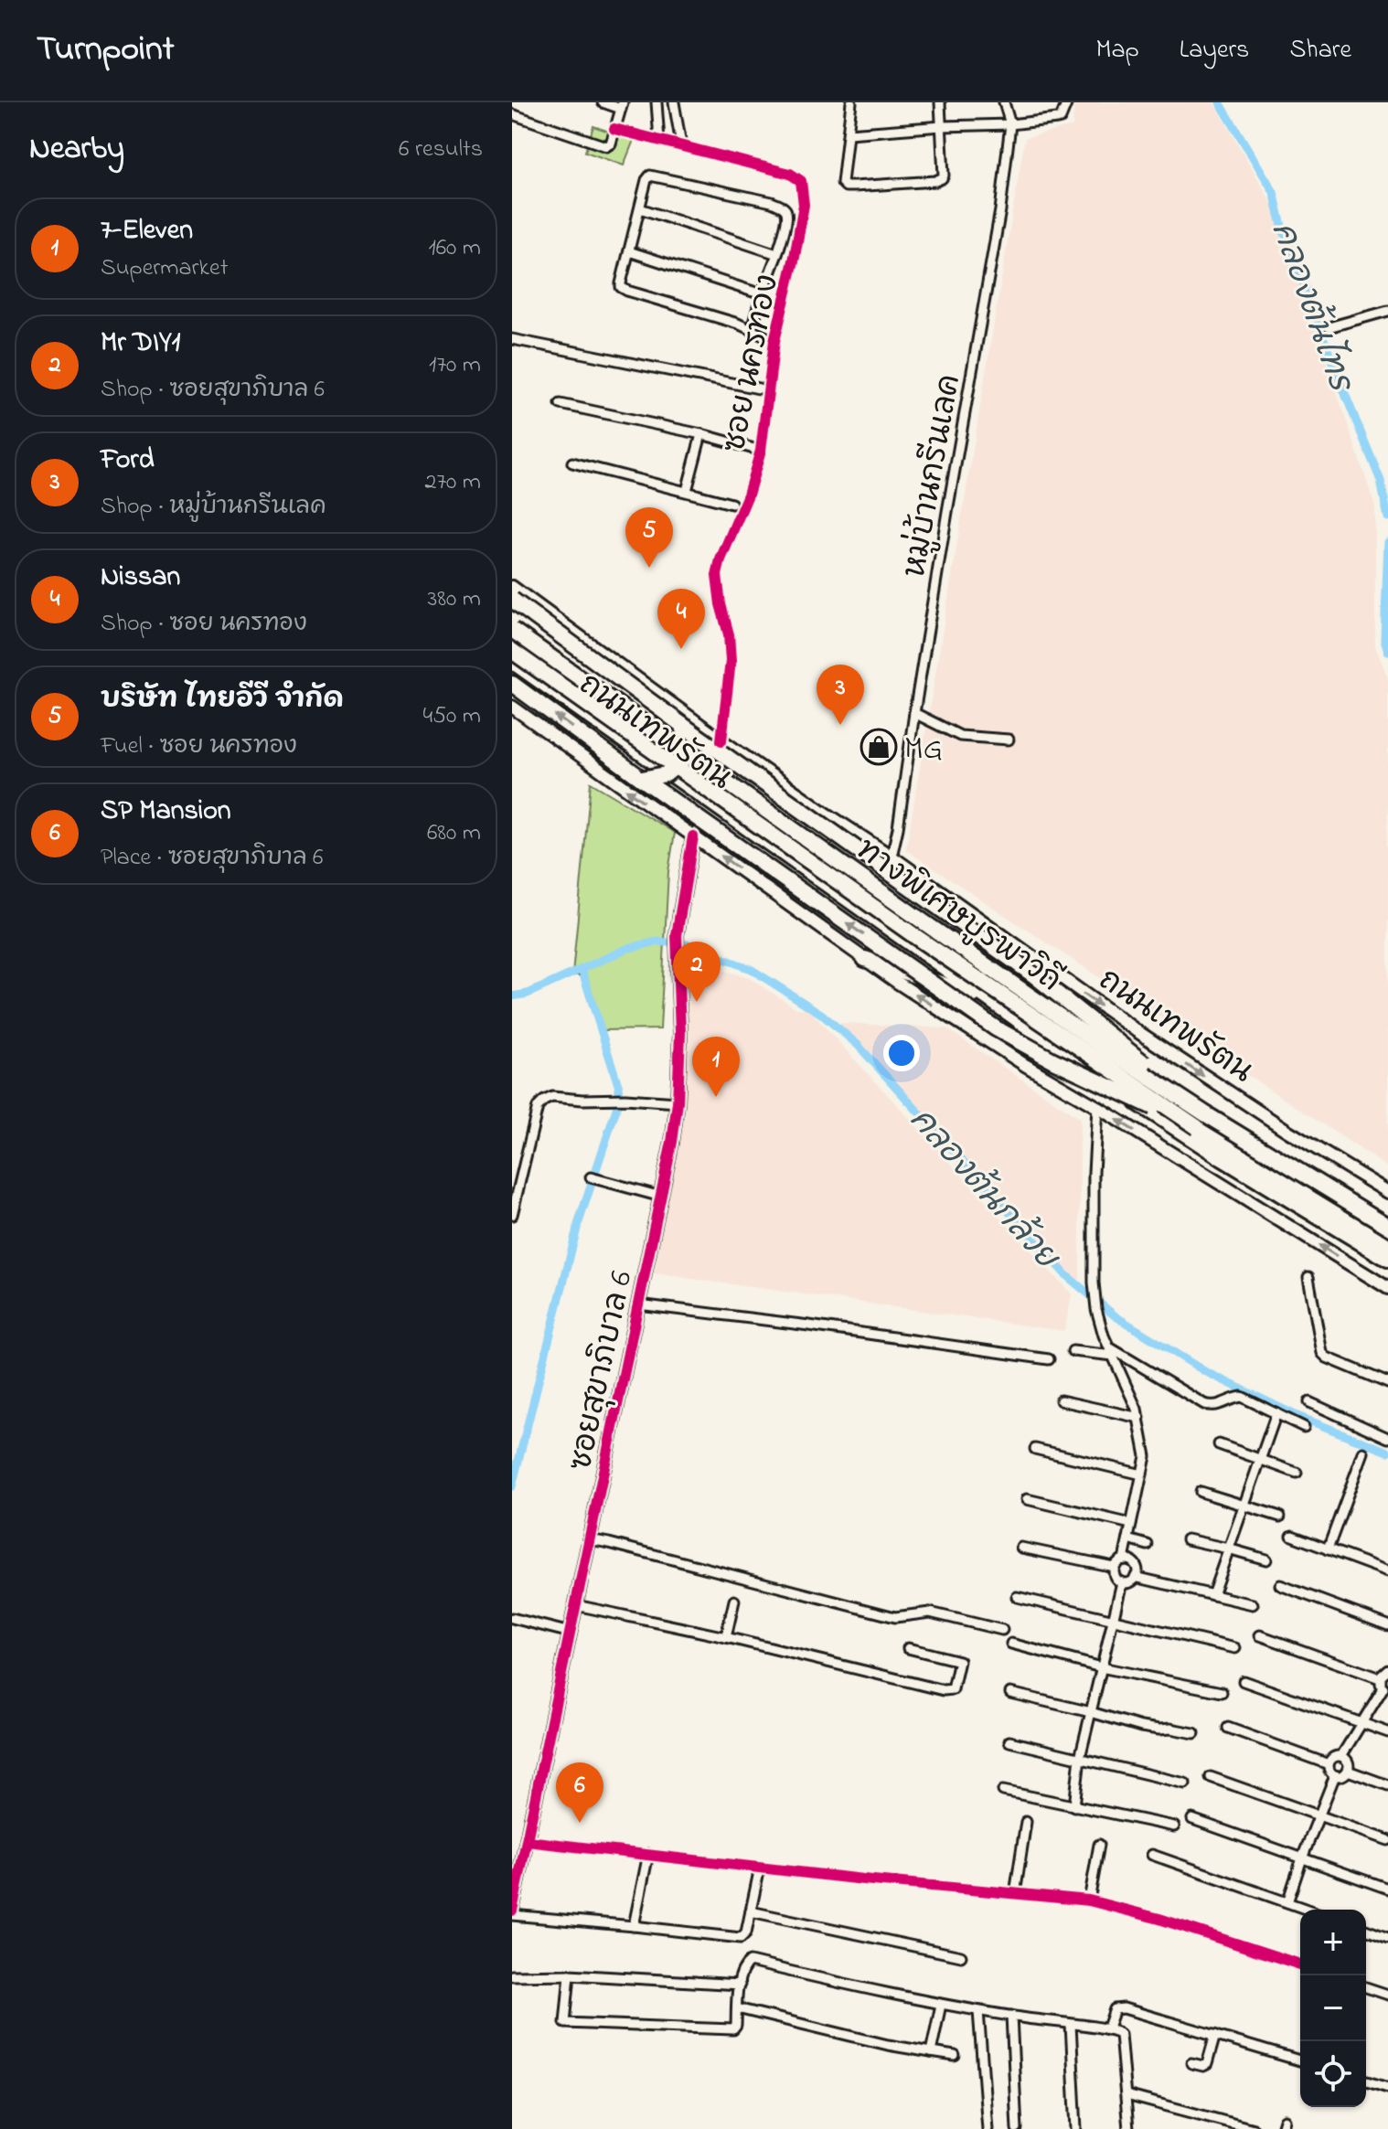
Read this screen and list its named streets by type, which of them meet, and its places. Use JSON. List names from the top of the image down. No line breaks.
{"streets":{"highway":["ถนนเทพรัตน","ทางพิเศษบูรพาวิถี"],"main road":["ซอยสุขาภิบาล 6"],"street":["ซอย นครทอง","หมู่บ้านกรีนเลค"]},"crossings":[["ซอย นครทอง","ถนนเทพรัตน"],["หมู่บ้านกรีนเลค","ถนนเทพรัตน"]],"water":["คลองต้นไทร","คลองต้นกล้วย"],"places":{"shop":["MG"]},"page":{"header":"Turnpoint","nav":["Map","Layers","Share"],"heading":["Nearby","6 results"],"list":[{"mark":"1","name":"7-Eleven","note":"Supermarket","value":"160 m"},{"mark":"2","name":"Mr DIY1","note":"Shop · ซอยสุขาภิบาล 6","value":"170 m"},{"mark":"3","name":"Ford","note":"Shop · หมู่บ้านกรีนเลค","value":"270 m"},{"mark":"4","name":"Nissan","note":"Shop · ซอย นครทอง","value":"380 m"},{"mark":"5","name":"บริษัท ไทยอีวี จำกัด","note":"Fuel · ซอย นครทอง","value":"450 m"},{"mark":"6","name":"SP Mansion","note":"Place · ซอยสุขาภิบาล 6","value":"680 m"}],"pins":["5","4","3","2","1","6"],"map_buttons":["+","−"]}}
